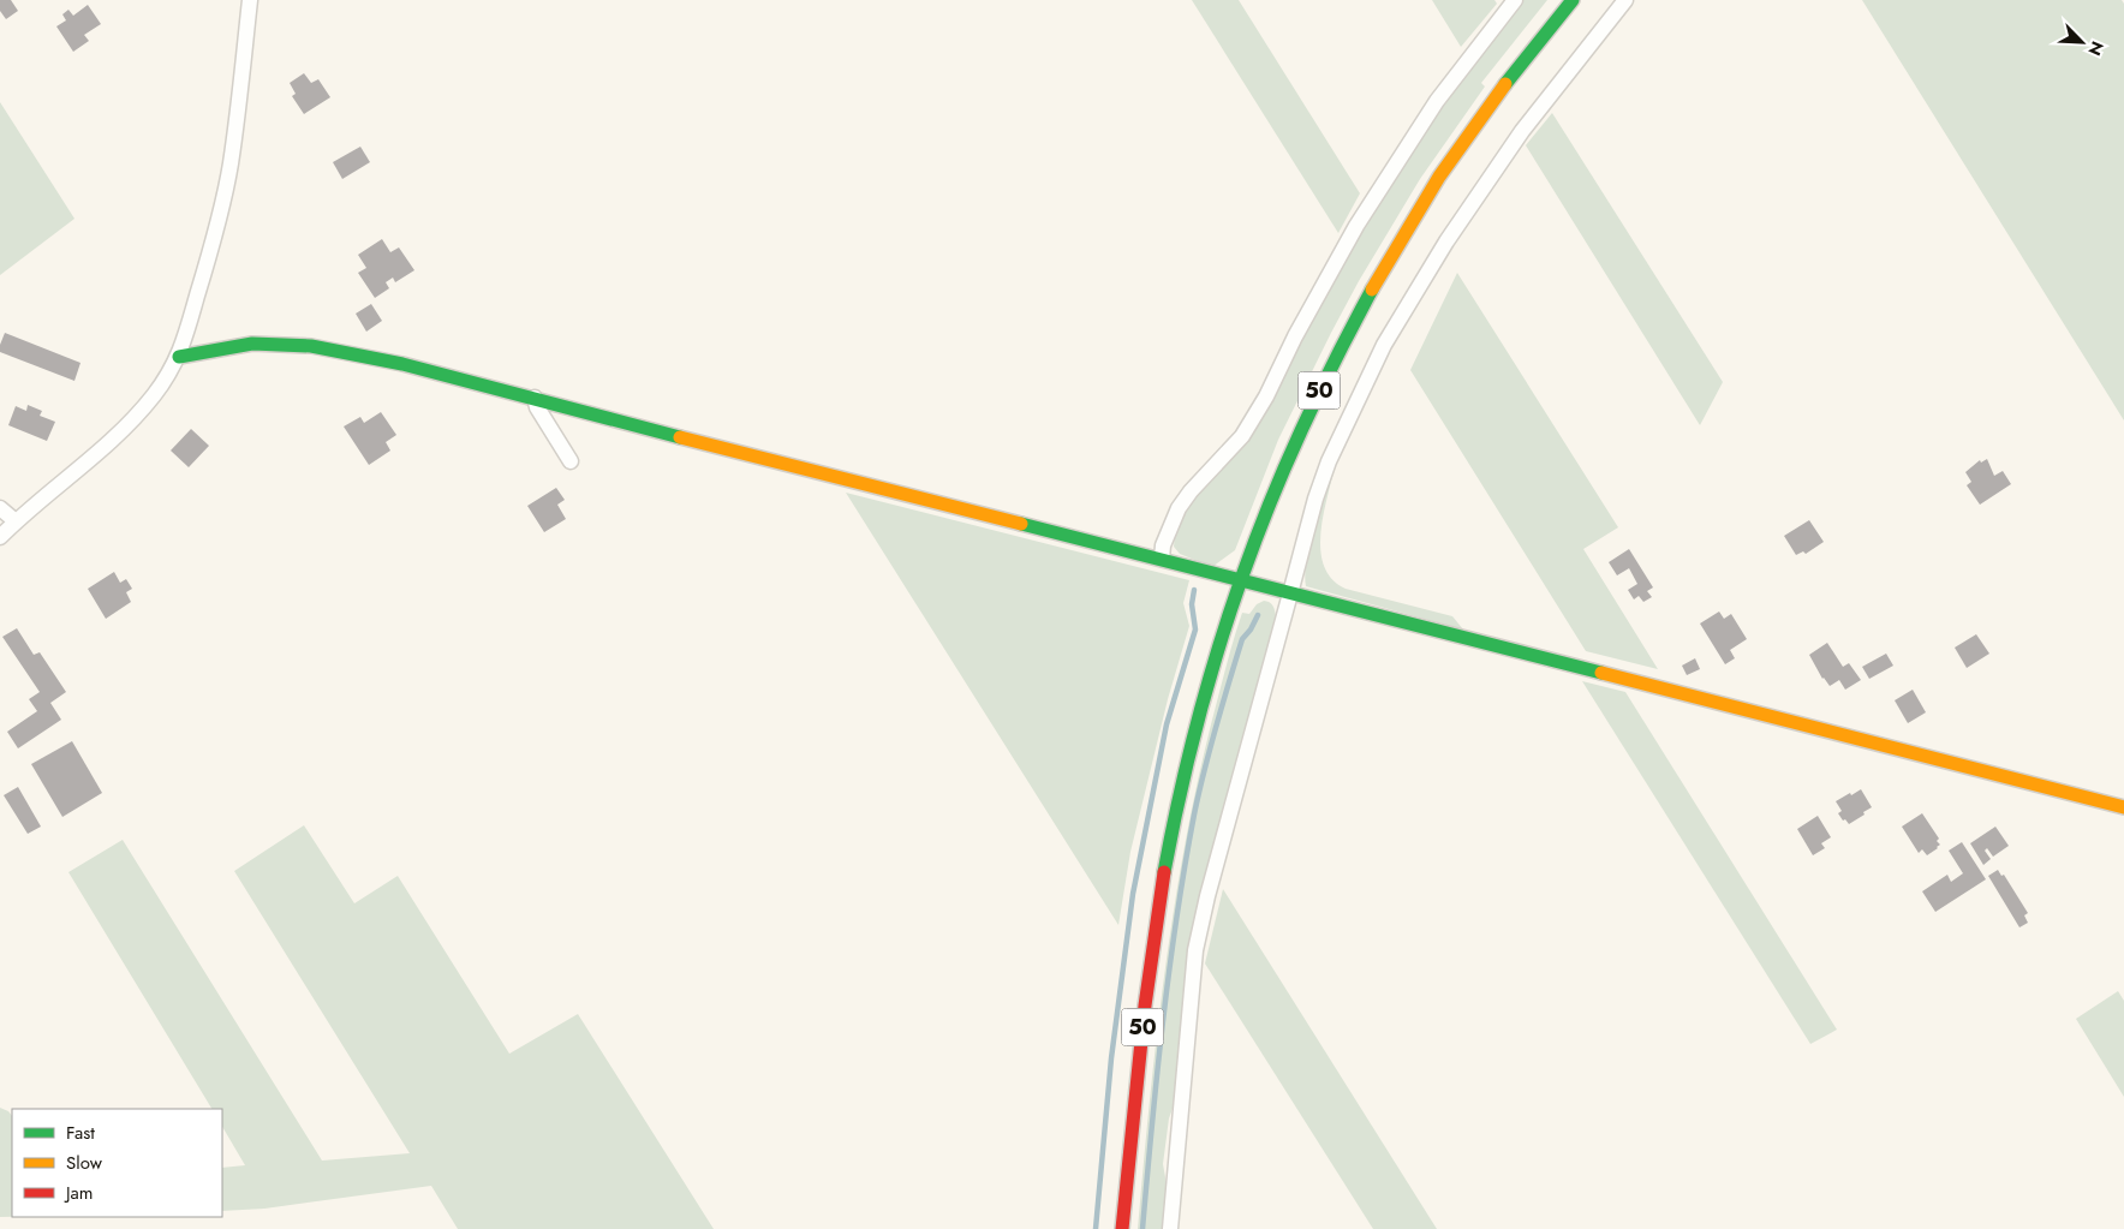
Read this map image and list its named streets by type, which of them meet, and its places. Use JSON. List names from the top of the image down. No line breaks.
{"streets":{"street":["50"]},"legend":["Fast","Slow","Jam"],"north":"bottom right"}
